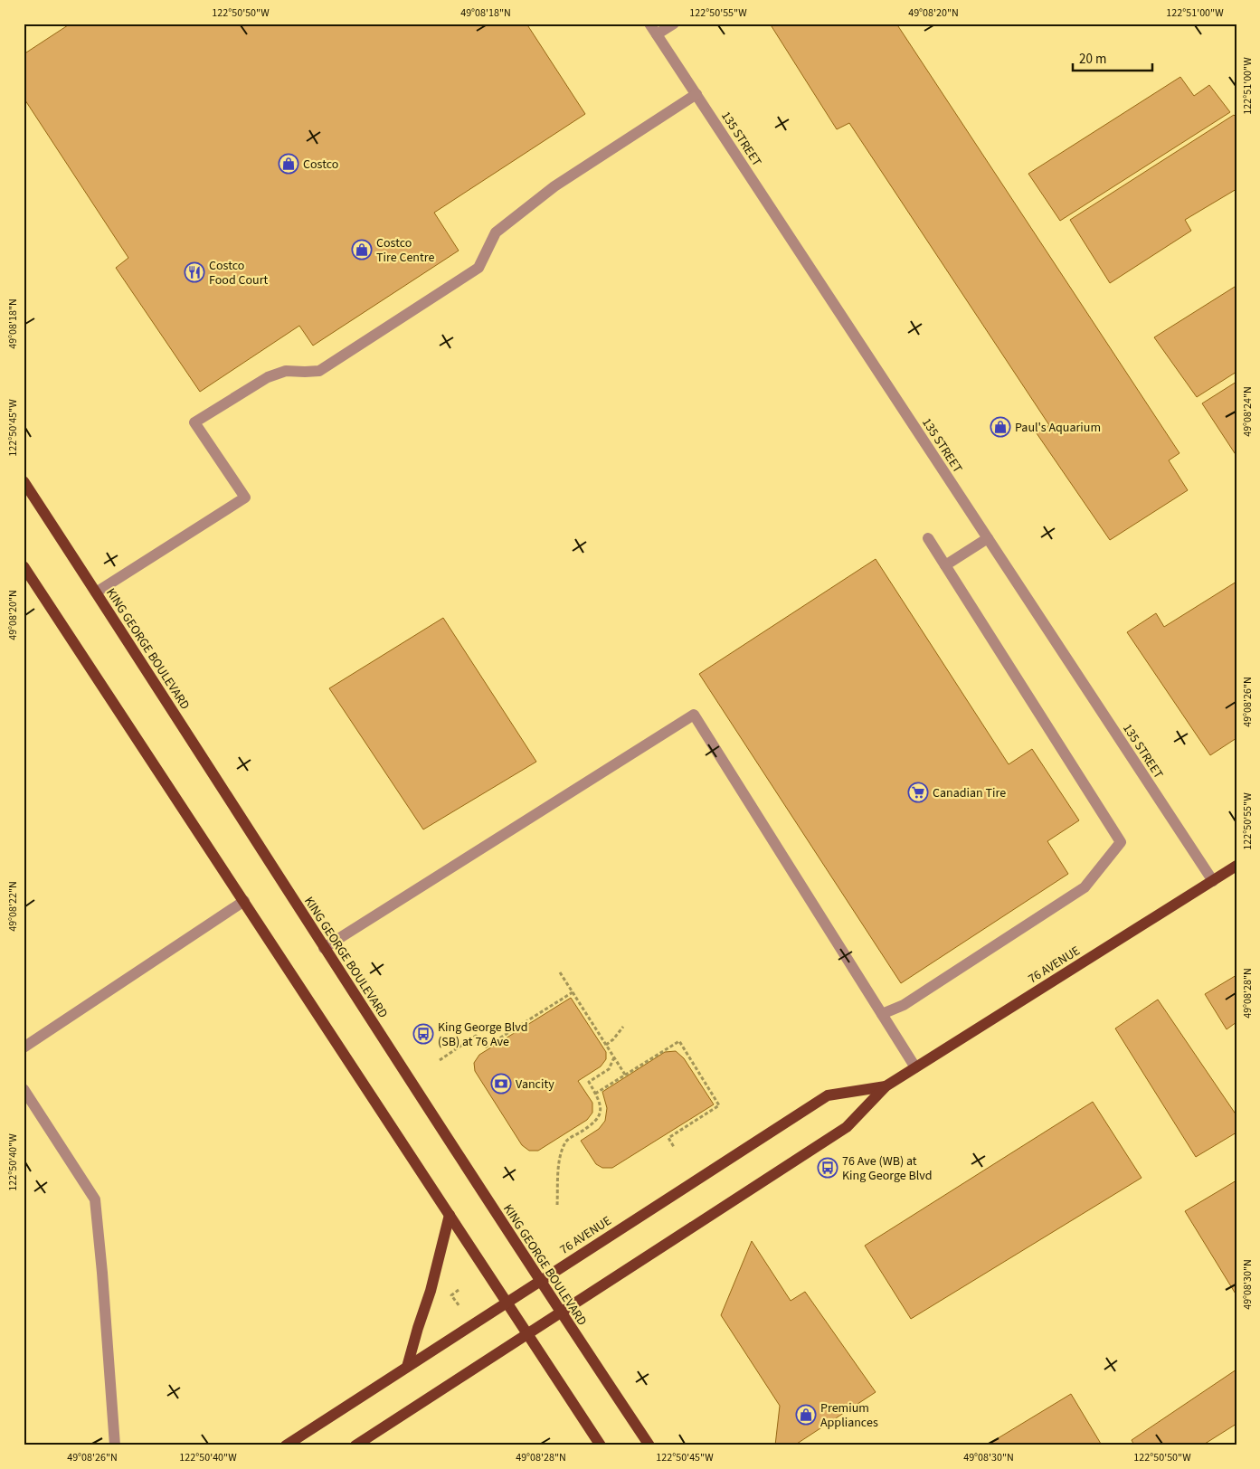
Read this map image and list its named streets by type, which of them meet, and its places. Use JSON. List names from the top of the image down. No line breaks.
{"streets":{"main road":["KING GEORGE BOULEVARD","76 AVENUE"],"street":["135 STREET"]},"crossings":[["135 STREET","76 AVENUE"],["KING GEORGE BOULEVARD","76 AVENUE"]],"places":{"shop":["Costco","Costco Tire Centre","Paul's Aquarium","Premium Appliances"],"restaurant":["Costco Food Court"],"supermarket":["Canadian Tire"],"bus stop":["King George Blvd (SB) at 76 Ave","76 Ave (WB) at King George Blvd"],"bank":["Vancity"]},"scale_bar":"20 m","coordinates":["122°50'50\"W","49°08'18\"N","122°50'55\"W","49°08'20\"N","122°51'00\"W","49°08'24\"N","122°50'45\"W","49°08'26\"N","49°08'22\"N","49°08'28\"N","122°50'40\"W","49°08'30\"N"]}
